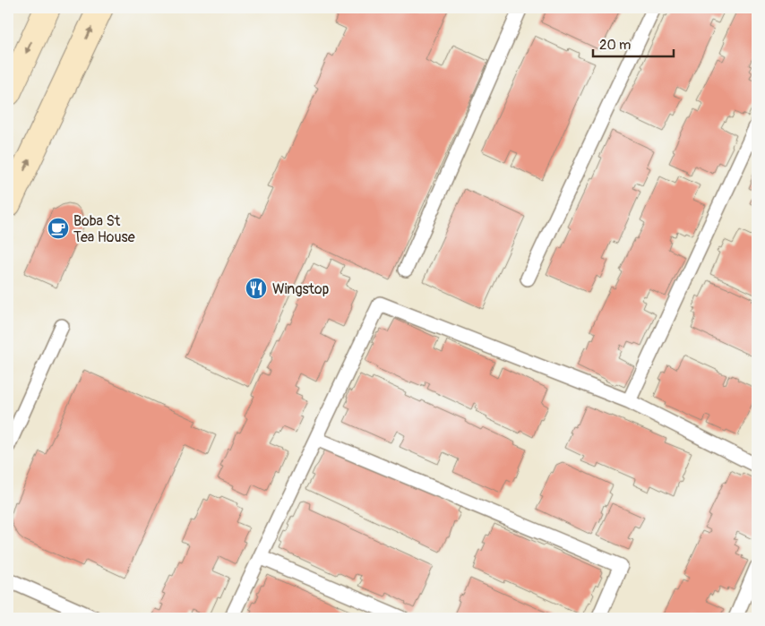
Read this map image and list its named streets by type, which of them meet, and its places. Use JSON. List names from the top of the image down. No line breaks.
{"places":{"cafe":["Boba St Tea House"],"restaurant":["Wingstop"]},"scale_bar":"20 m"}
